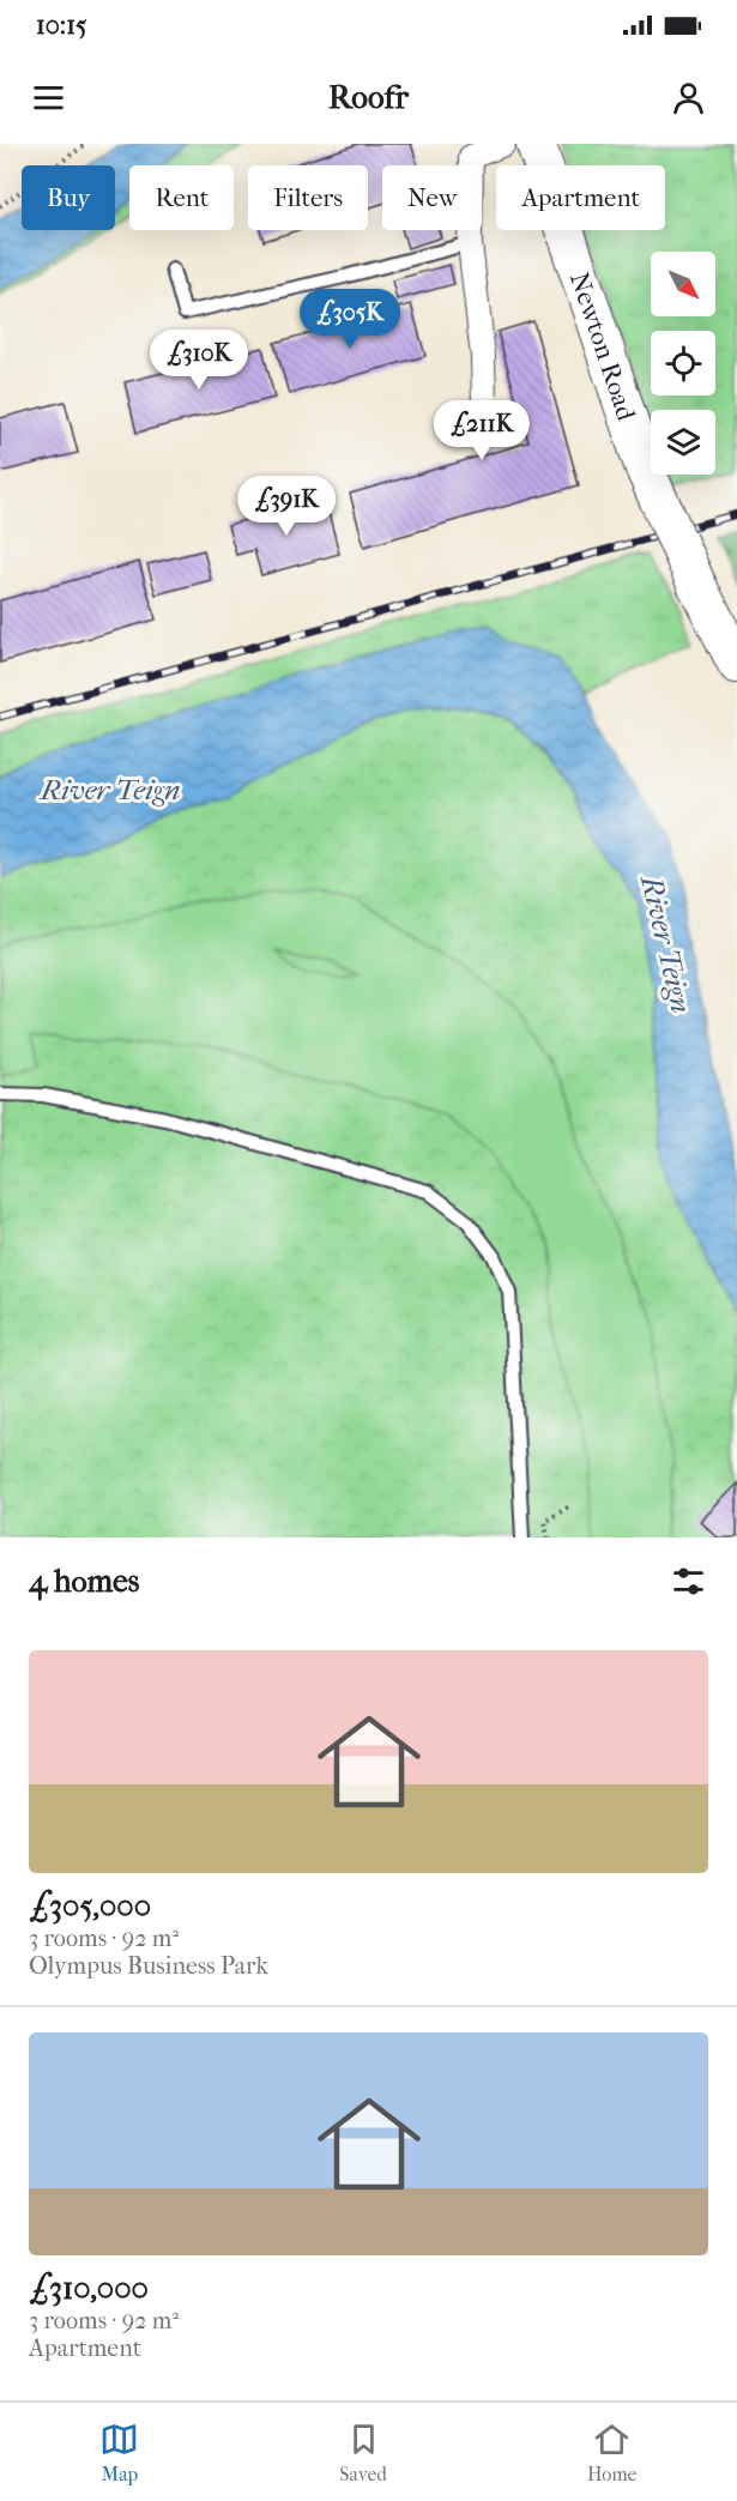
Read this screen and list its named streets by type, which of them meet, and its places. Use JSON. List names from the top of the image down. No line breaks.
{"streets":{"main road":["Newton Road"]},"water":["River Teign"],"north":"bottom right","page":{"status":"10:15","header":"Roofr","chip":["Buy","Rent","Filters","New","Apartment"],"price":["£305K","£310K","£211K","£391K"],"heading":"4 homes","list":[{"name":"£305,000","note":"3 rooms · 92 m² · Olympus Business Park"},{"name":"£310,000","note":"3 rooms · 92 m² · Apartment"}],"tabs":["Map","Saved","Home"]}}
